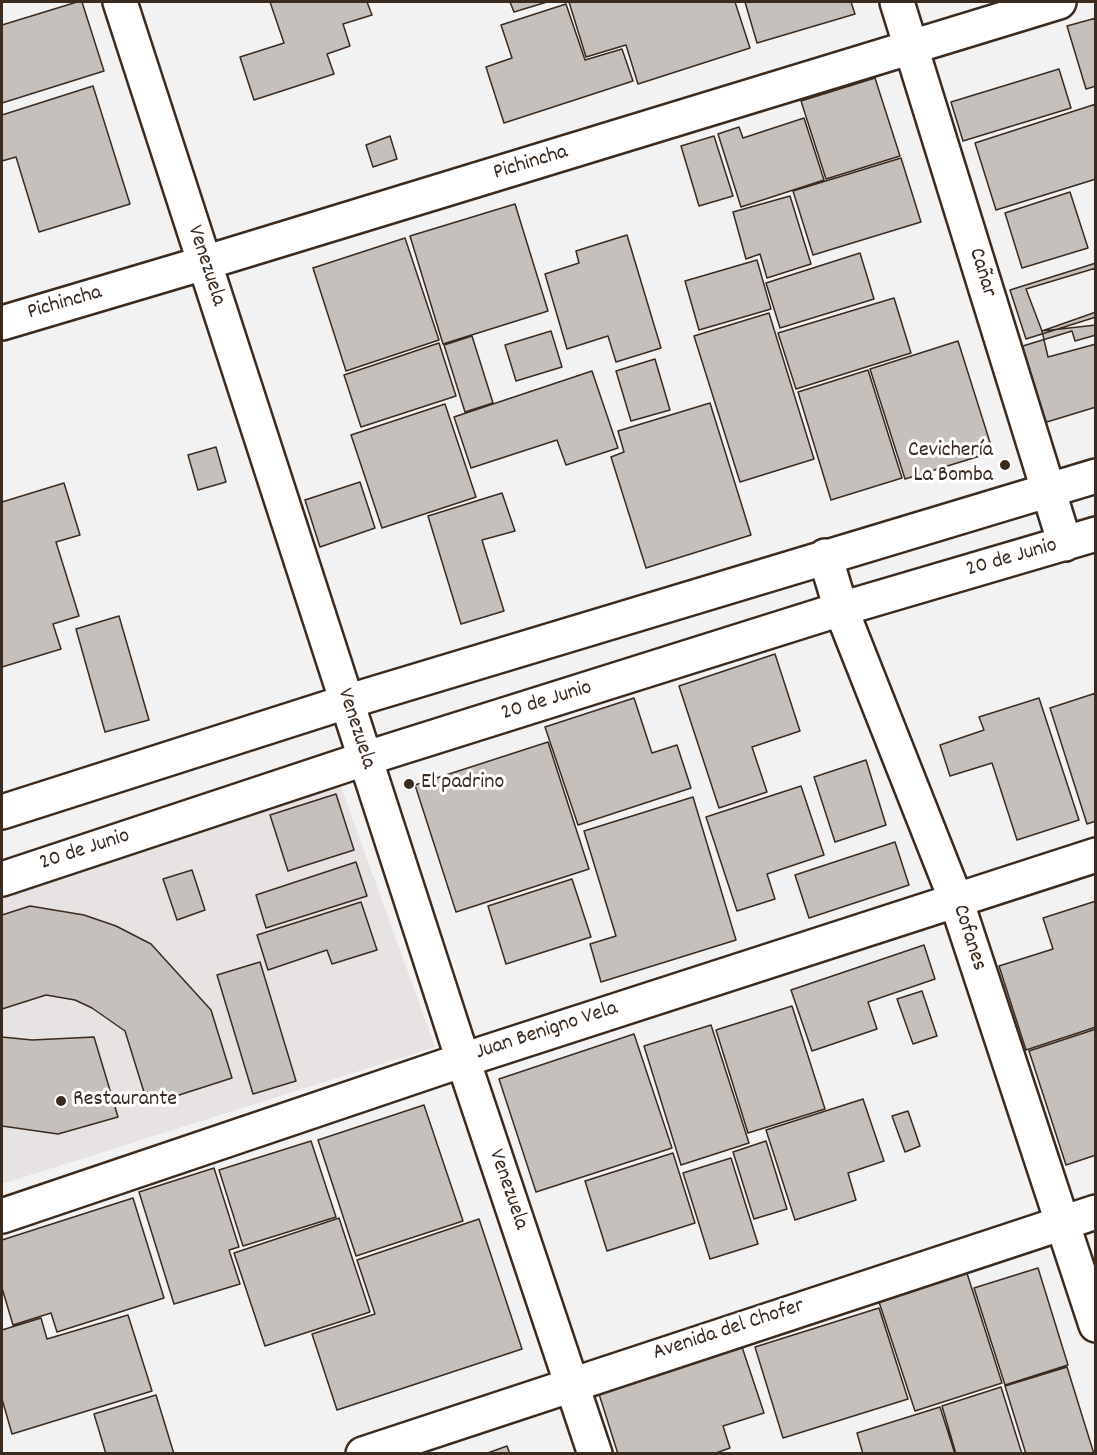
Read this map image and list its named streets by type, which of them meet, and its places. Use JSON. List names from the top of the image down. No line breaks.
{"streets":{"street":["Pichincha","Venezuela","Cañar","20 de Junio","Cofanes","Juan Benigno Vela","Avenida del Chofer"]},"crossings":[["Pichincha","Venezuela"],["Pichincha","Cañar"],["Venezuela","20 de Junio"],["Venezuela","Juan Benigno Vela"],["Venezuela","Avenida del Chofer"],["Cañar","20 de Junio"],["20 de Junio","Cofanes"],["Cofanes","Juan Benigno Vela"],["Cofanes","Avenida del Chofer"]],"places":["Cevichería La Bomba","El padrino","Restaurante"]}
